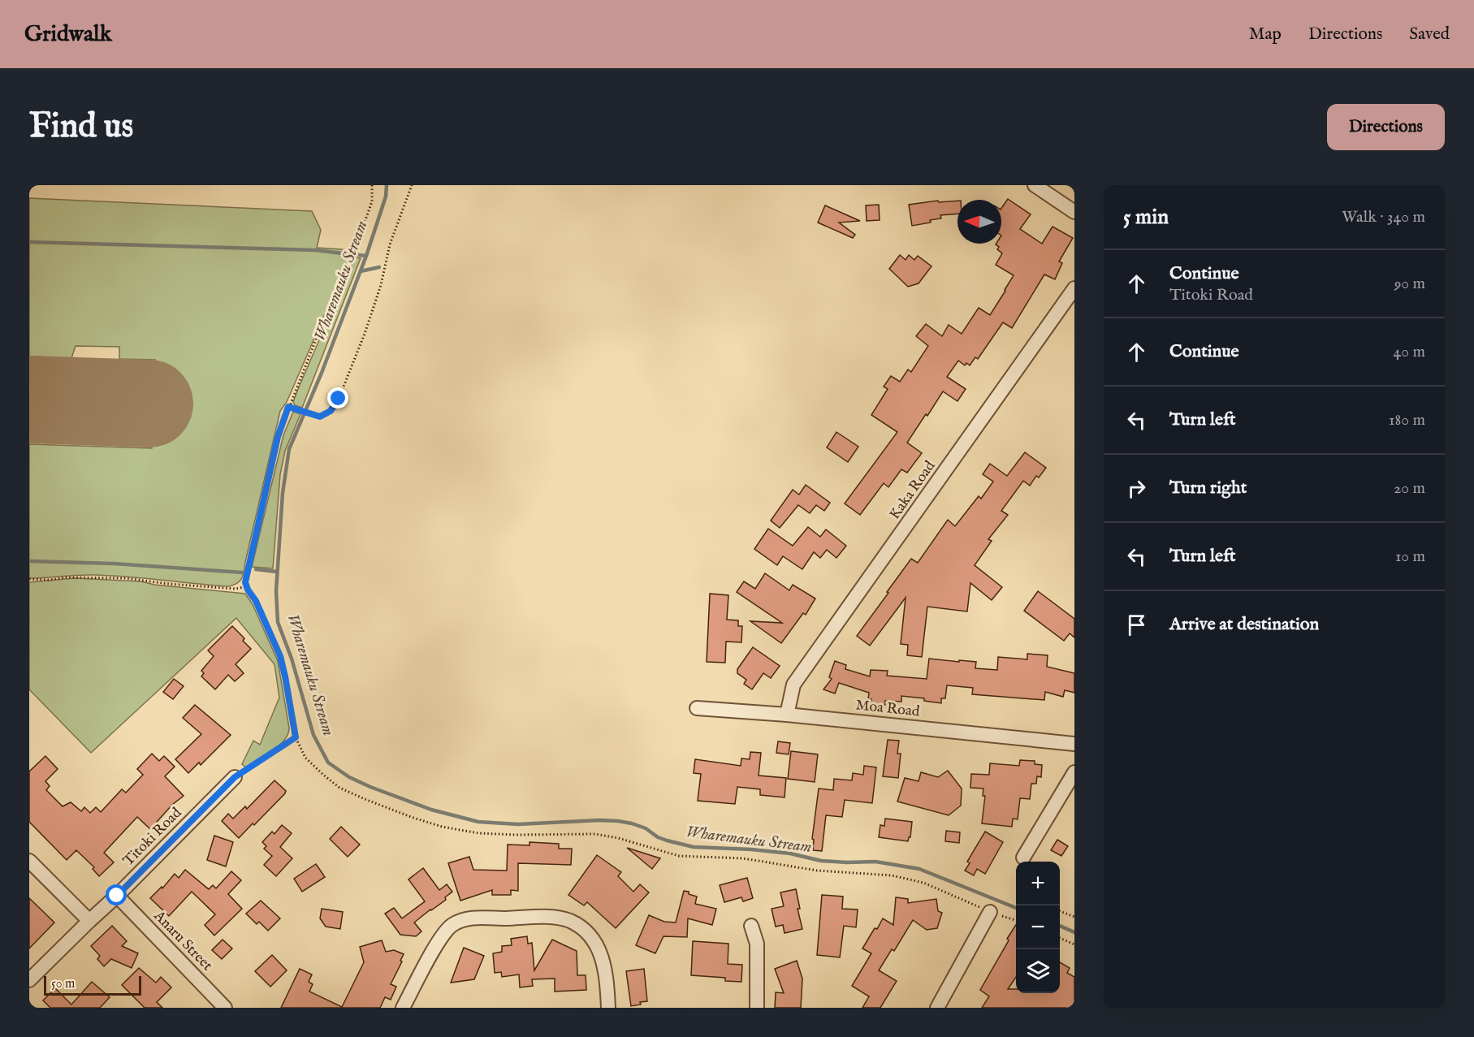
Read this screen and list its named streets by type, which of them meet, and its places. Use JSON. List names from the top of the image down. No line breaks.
{"streets":{"street":["Kaka Road","Moa Road","Titoki Road","Anaru Street"]},"crossings":[["Kaka Road","Moa Road"],["Titoki Road","Anaru Street"]],"water":["Wharemauku Stream"],"scale_bar":"50 m","north":"left","page":{"header":"Gridwalk","nav":["Map","Directions","Saved"],"buttons":"Directions","title":"Find us","heading":["5 min","Walk · 340 m"],"list":[["Continue","Titoki Road","90 m"],["Continue","40 m"],["Turn left","180 m"],["Turn right","20 m"],["Turn left","10 m"],"Arrive at destination"],"map_buttons":["+","−"],"scale":"50 m"}}
